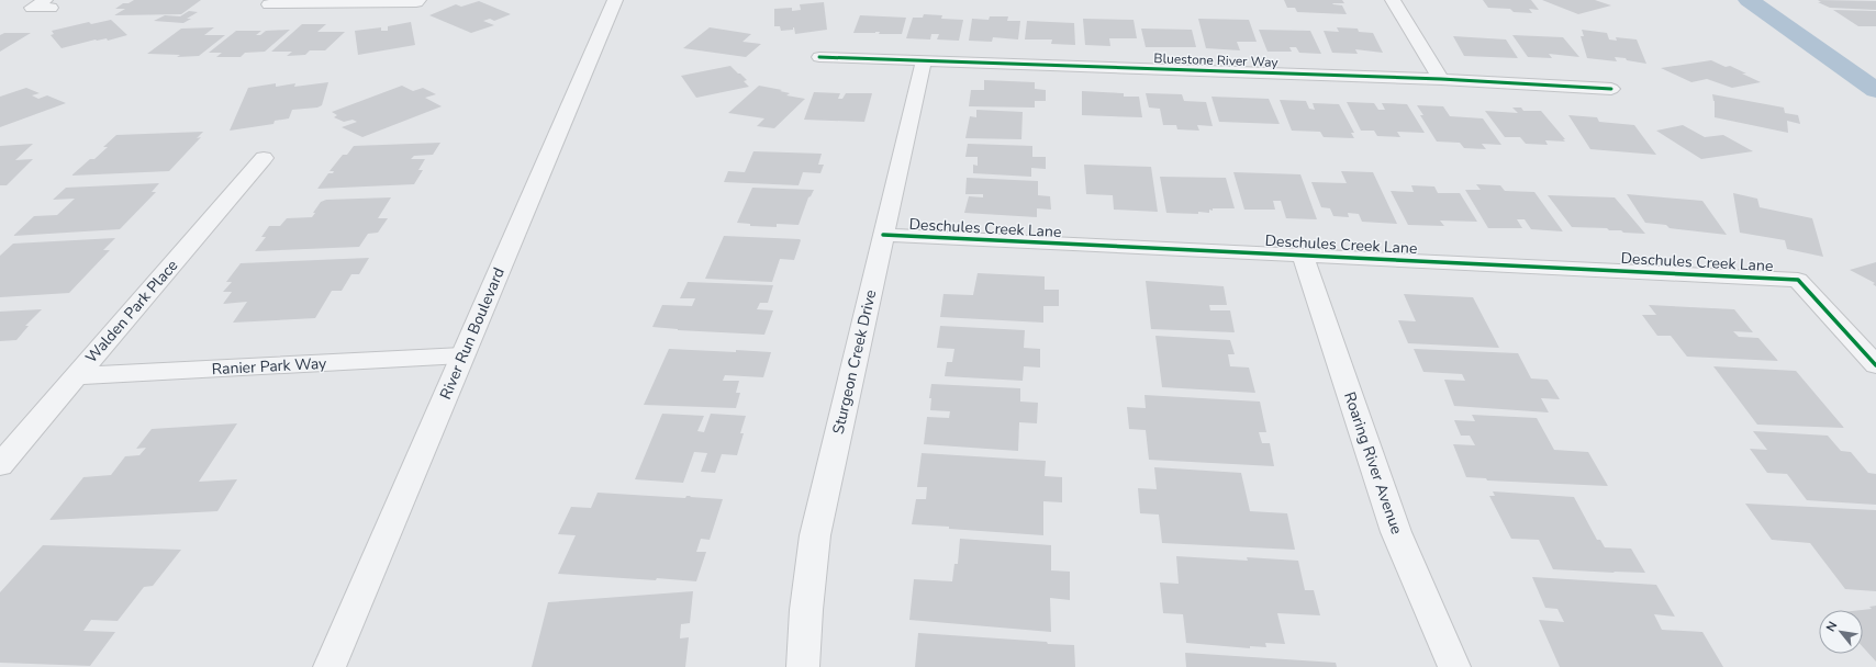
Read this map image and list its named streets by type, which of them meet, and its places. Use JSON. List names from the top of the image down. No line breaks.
{"streets":{"street":["Bluestone River Way","Deschules Creek Lane","Walden Park Place","River Run Boulevard","Sturgeon Creek Drive","Ranier Park Way","Roaring River Avenue"]},"crossings":[["Bluestone River Way","Sturgeon Creek Drive"],["Deschules Creek Lane","Sturgeon Creek Drive"],["Deschules Creek Lane","Roaring River Avenue"],["Walden Park Place","Ranier Park Way"],["River Run Boulevard","Ranier Park Way"]],"north":"top left"}
